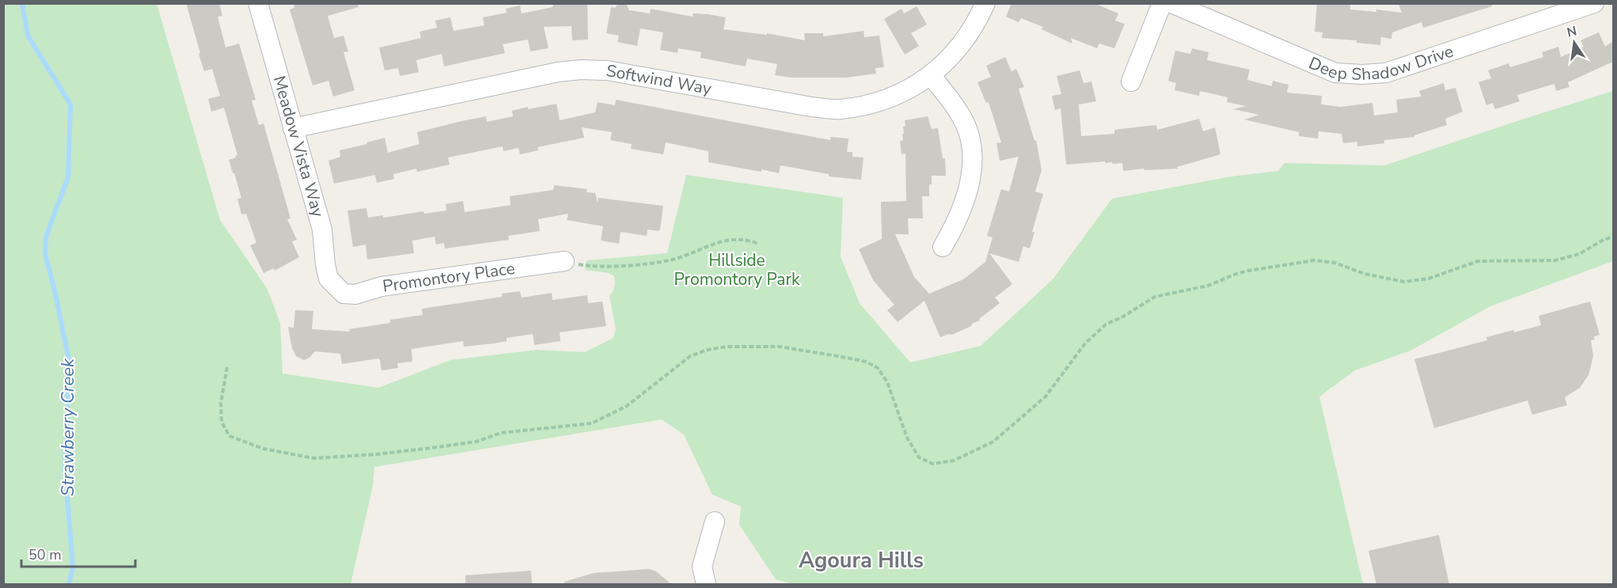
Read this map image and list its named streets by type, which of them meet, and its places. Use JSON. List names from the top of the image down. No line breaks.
{"streets":{"street":["Deep Shadow Drive","Softwind Way","Meadow Vista Way","Promontory Place"]},"crossings":[["Softwind Way","Meadow Vista Way"],["Meadow Vista Way","Promontory Place"]],"districts":["Agoura Hills"],"water":["Strawberry Creek"],"parks":["Hillside Promontory Park"],"scale_bar":"50 m","north":"top"}
